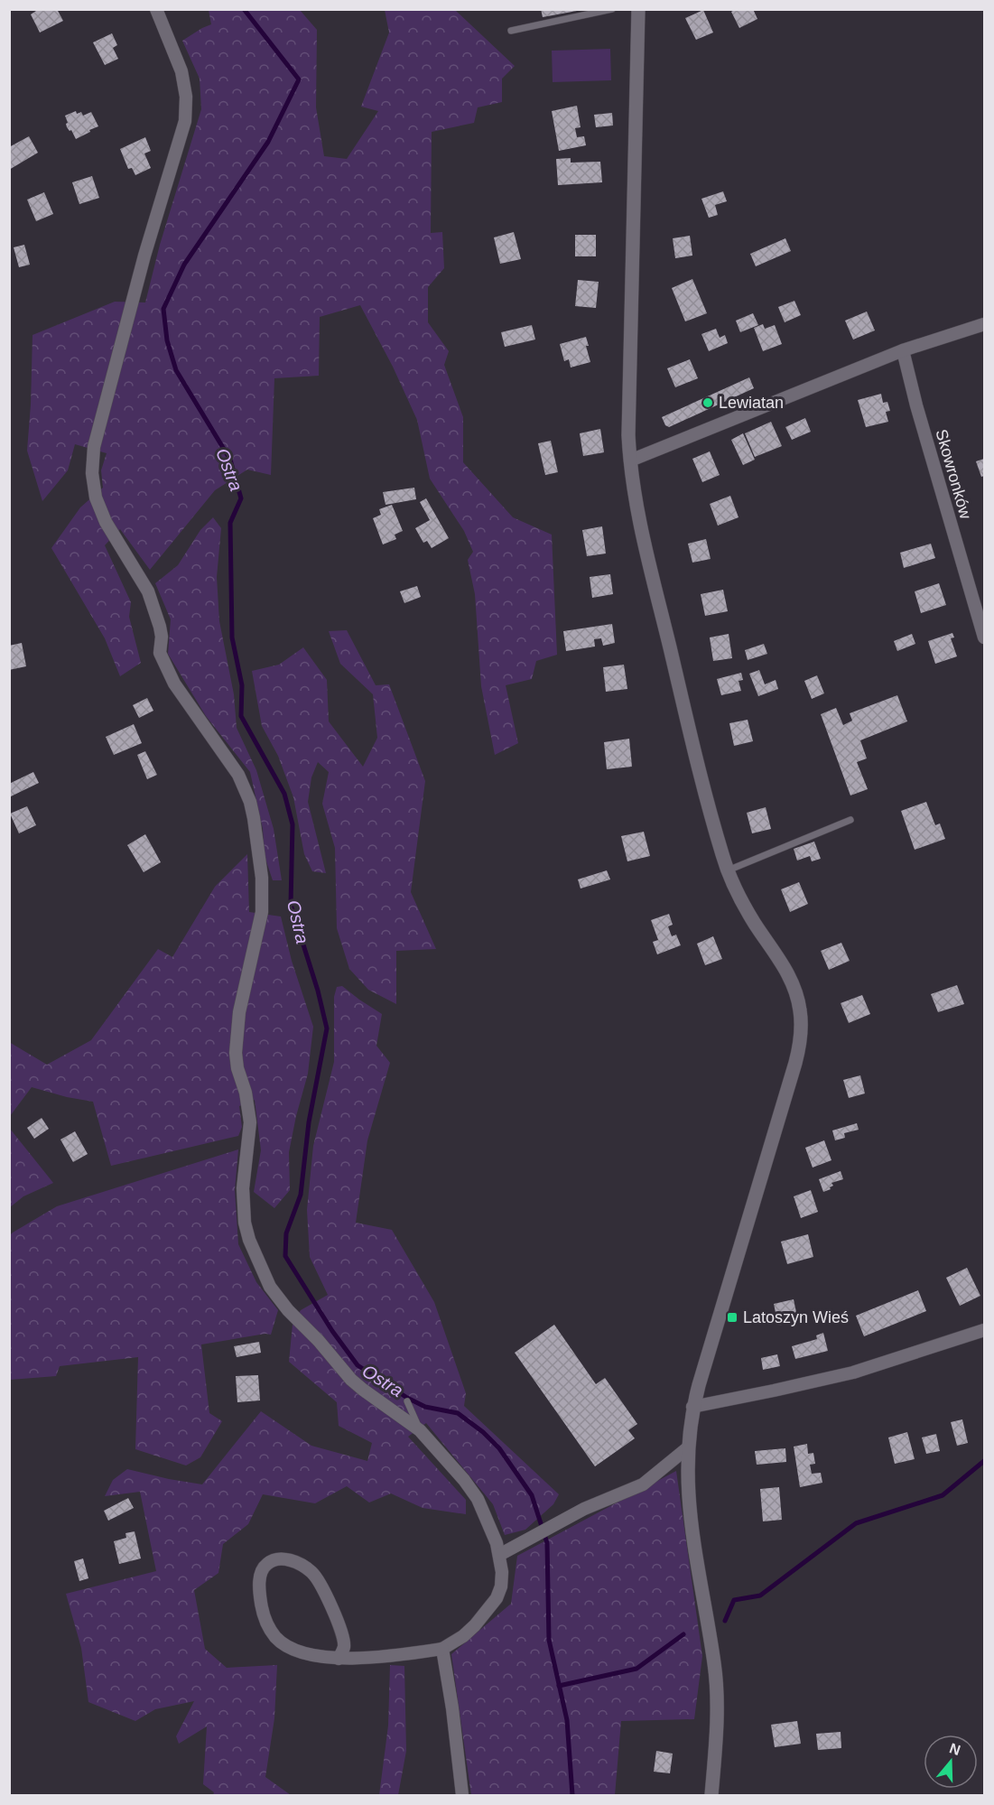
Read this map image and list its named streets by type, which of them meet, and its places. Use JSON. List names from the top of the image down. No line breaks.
{"streets":{"street":["Skowronków"]},"water":["Ostra"],"places":{"other":["Lewiatan"],"transit":["Latoszyn Wieś"]},"north":"top"}
